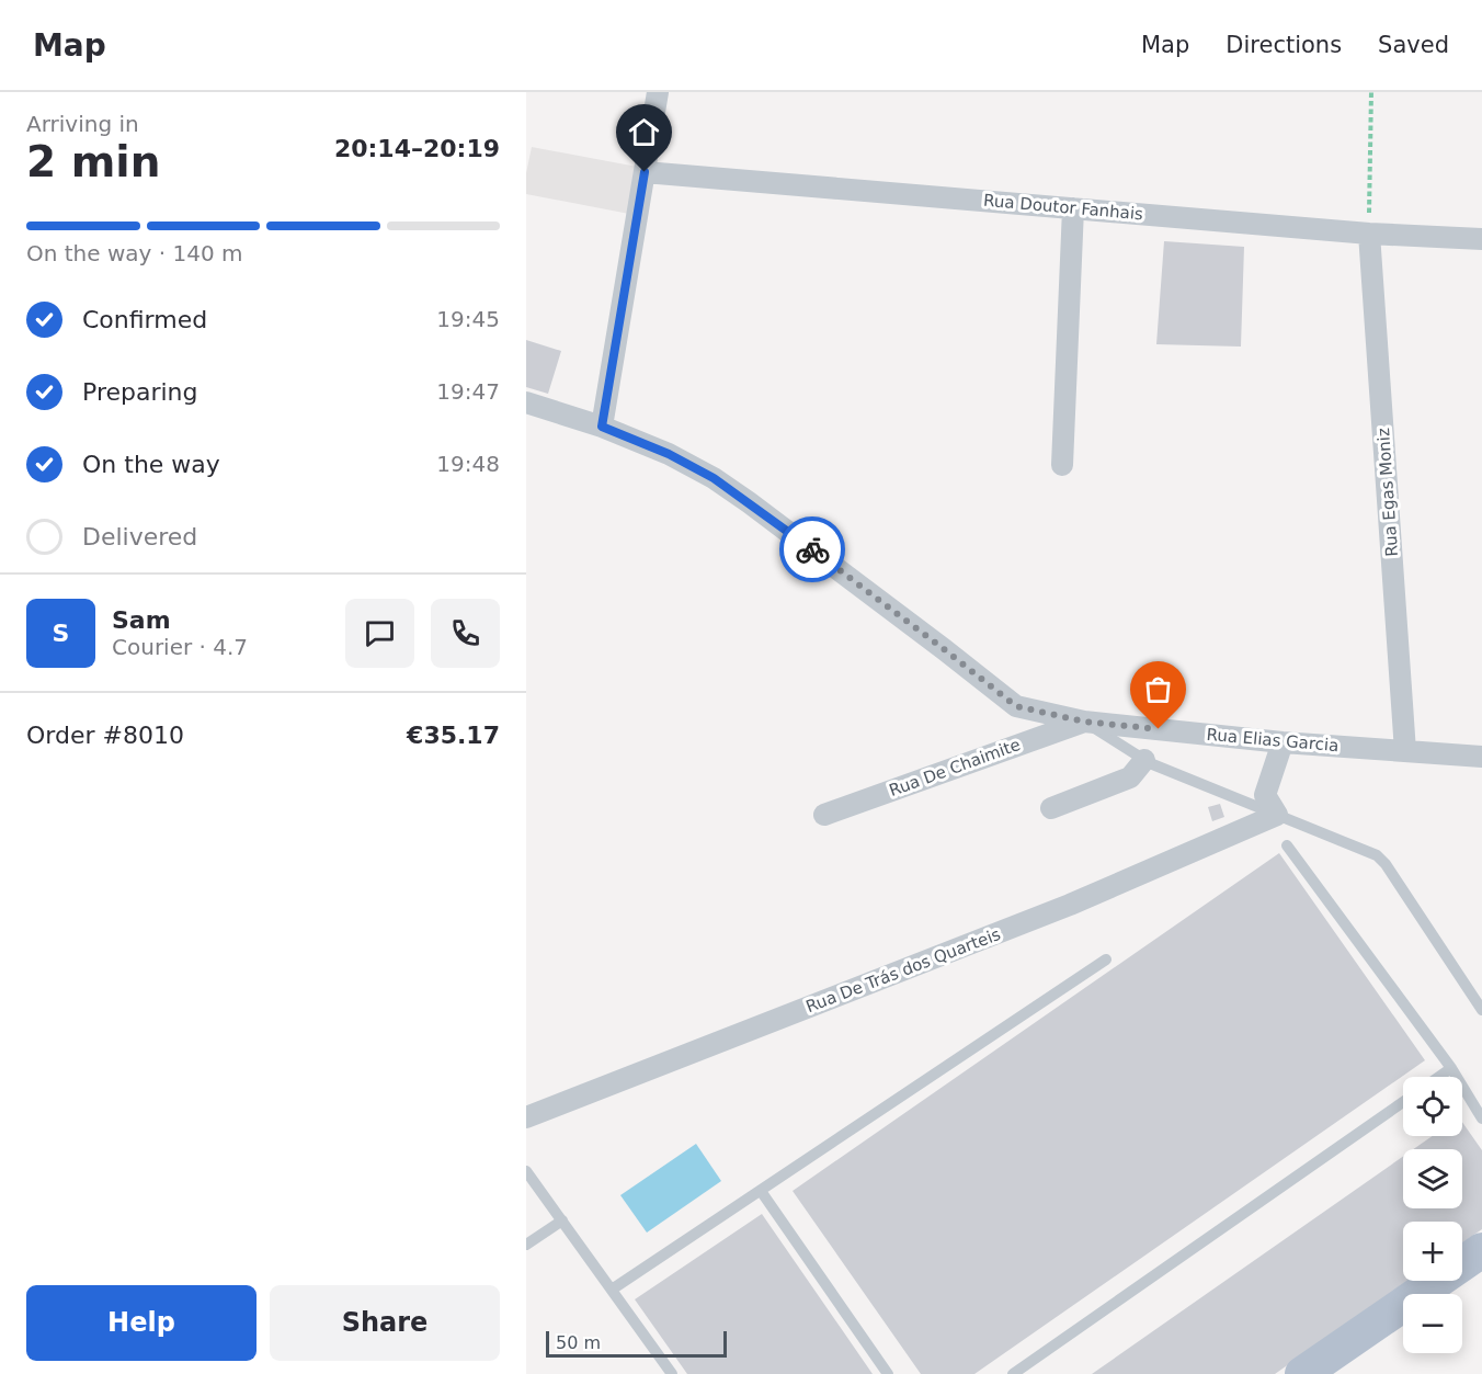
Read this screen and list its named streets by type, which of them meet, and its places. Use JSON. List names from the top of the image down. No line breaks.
{"streets":{"street":["Rua Doutor Fanhais","Rua Egas Moniz","Rua Elias Garcia","Rua De Chaimite","Rua De Trás dos Quarteis"]},"crossings":[["Rua Doutor Fanhais","Rua Egas Moniz"],["Rua Egas Moniz","Rua Elias Garcia"],["Rua Elias Garcia","Rua De Chaimite"]],"scale_bar":"50 m","page":{"header":"Map","nav":["Map","Directions","Saved"],"heading":["2 min","Arriving in","20:14–20:19"],"panel":["Sam","Courier · 4.7","Order #8010","€35.17"],"bar":"On the way · 140 m","list":[["Confirmed","19:45"],["Preparing","19:47"],["On the way","19:48"],"Delivered"],"round":"S","map_buttons":["+","−"],"buttons":["Help","Share"],"scale":"50 m"}}
